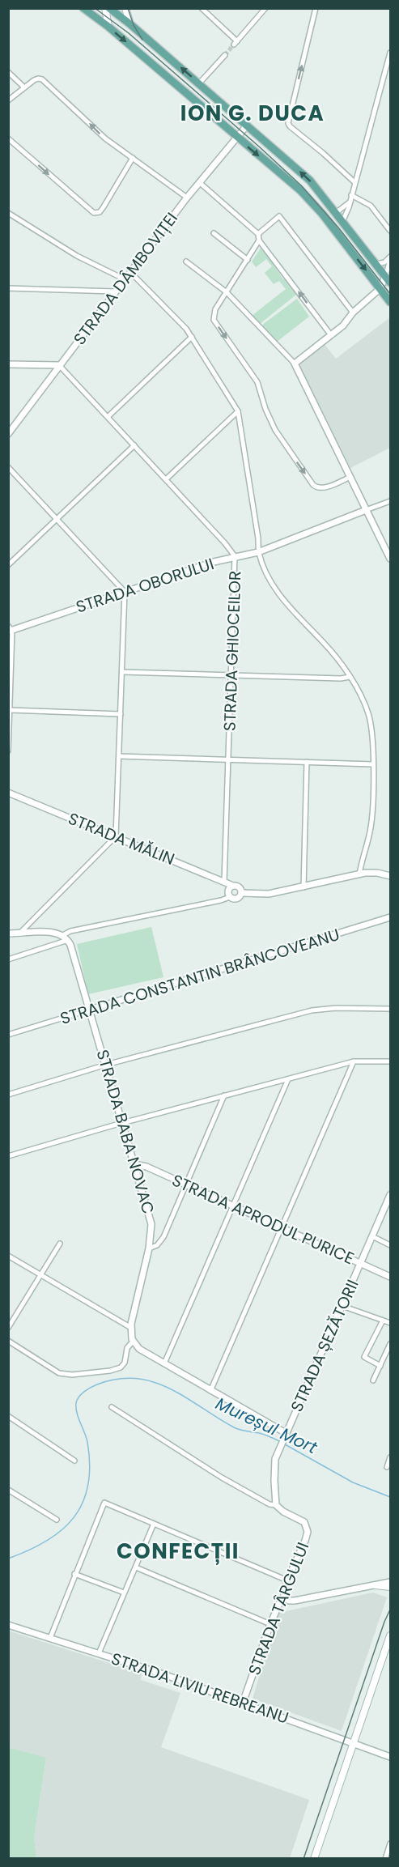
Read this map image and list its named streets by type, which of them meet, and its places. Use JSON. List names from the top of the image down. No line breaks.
{"streets":{"street":["STRADA DÂMBOVIȚEI","STRADA OBORULUI","STRADA GHIOCEILOR","STRADA MĂLIN","STRADA CONSTANTIN BRÂNCOVEANU","STRADA BABA NOVAC","STRADA APRODUL PURICE","STRADA ȘEZĂTORII","STRADA TÂRGULUI","STRADA LIVIU REBREANU"]},"crossings":[["STRADA DÂMBOVIȚEI","STRADA GHIOCEILOR"],["STRADA OBORULUI","STRADA GHIOCEILOR"],["STRADA GHIOCEILOR","STRADA MĂLIN"],["STRADA CONSTANTIN BRÂNCOVEANU","STRADA BABA NOVAC"],["STRADA BABA NOVAC","STRADA APRODUL PURICE"],["STRADA APRODUL PURICE","STRADA ȘEZĂTORII"],["STRADA ȘEZĂTORII","STRADA TÂRGULUI"],["STRADA TÂRGULUI","STRADA LIVIU REBREANU"]],"districts":["ION G. DUCA","CONFECȚII"],"water":["Mureșul Mort"]}
